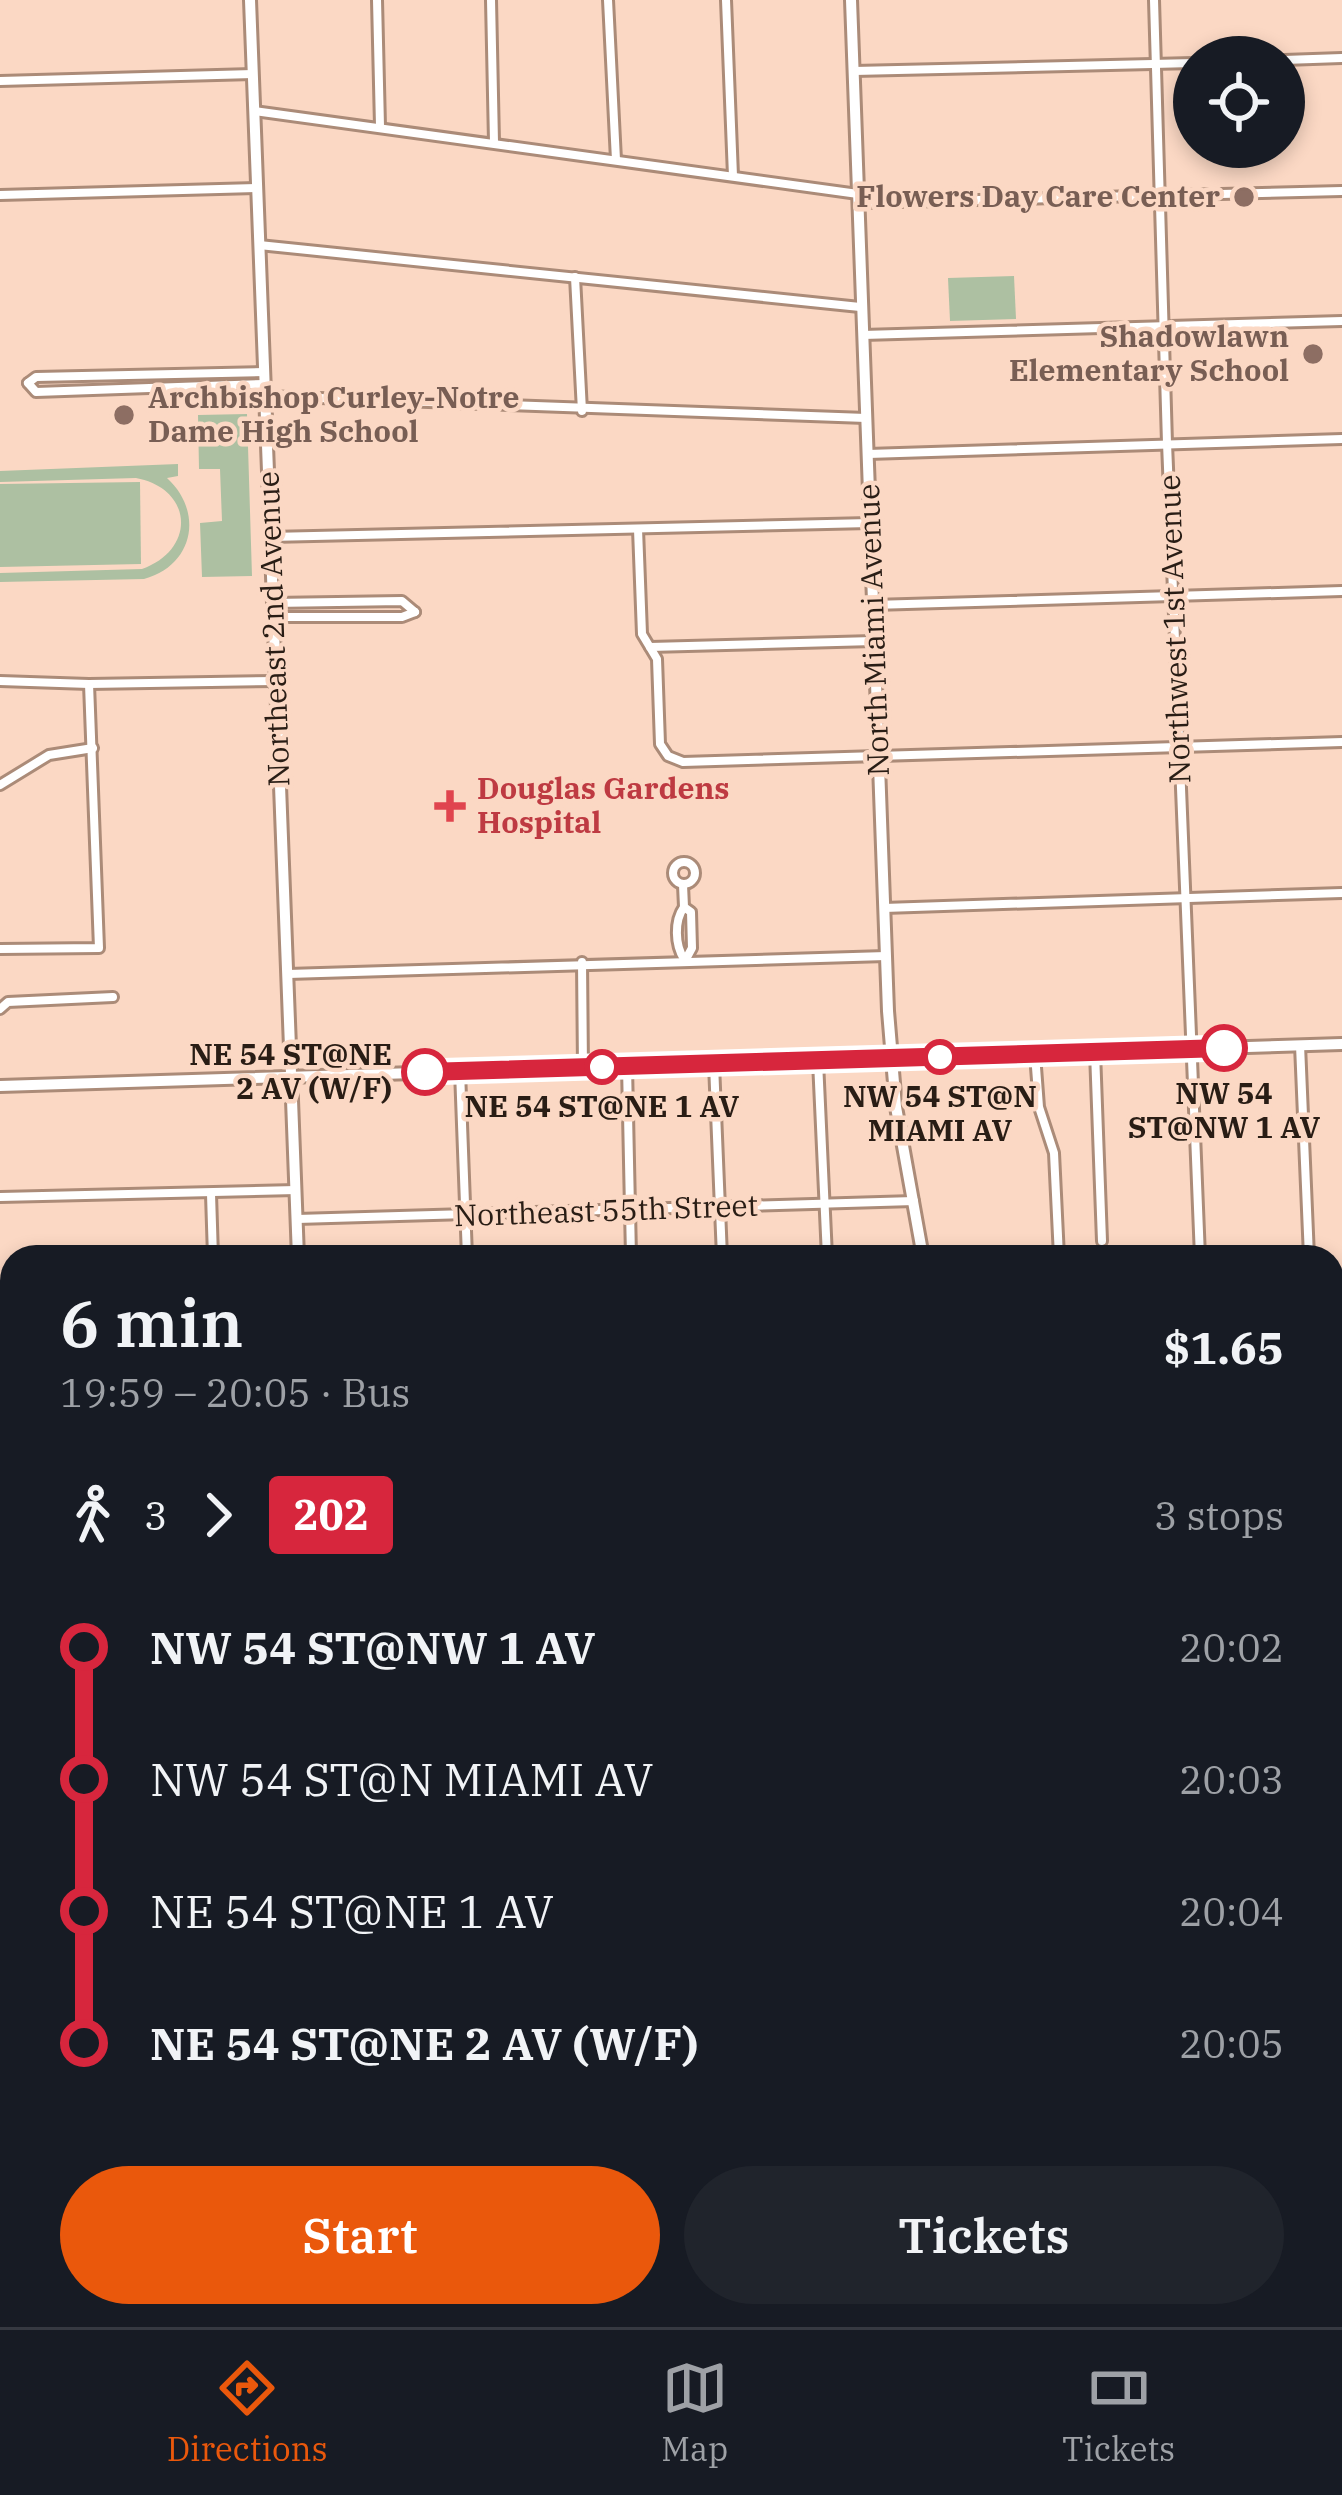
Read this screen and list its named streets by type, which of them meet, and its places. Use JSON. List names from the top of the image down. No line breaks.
{"streets":{"main road":["Northeast 2nd Avenue","North Miami Avenue"],"street":["Northwest 1st Avenue","Northeast 55th Street"]},"crossings":[["Northeast 2nd Avenue","Northeast 55th Street"],["North Miami Avenue","Northeast 55th Street"]],"places":{"other":["Flowers Day Care Center","Shadowlawn Elementary School","Archbishop Curley-Notre Dame High School","NW 54 ST@NW 1 AV","NW 54 ST@N MIAMI AV","NE 54 ST@NE 1 AV","NE 54 ST@NE 2 AV (W/F)"],"health":["Douglas Gardens Hospital"]},"lines":["bus line 202"],"page":{"heading":["6 min","19:59 – 20:05 · Bus","$1.65"],"legs":["3","202","3 stops"],"list":[{"name":"NW 54 ST@NW 1 AV","value":"20:02"},{"name":"NW 54 ST@N MIAMI AV","value":"20:03"},{"name":"NE 54 ST@NE 1 AV","value":"20:04"},{"name":"NE 54 ST@NE 2 AV (W/F)","value":"20:05"}],"buttons":["Start","Tickets"],"tabs":["Directions","Map","Tickets"]}}
